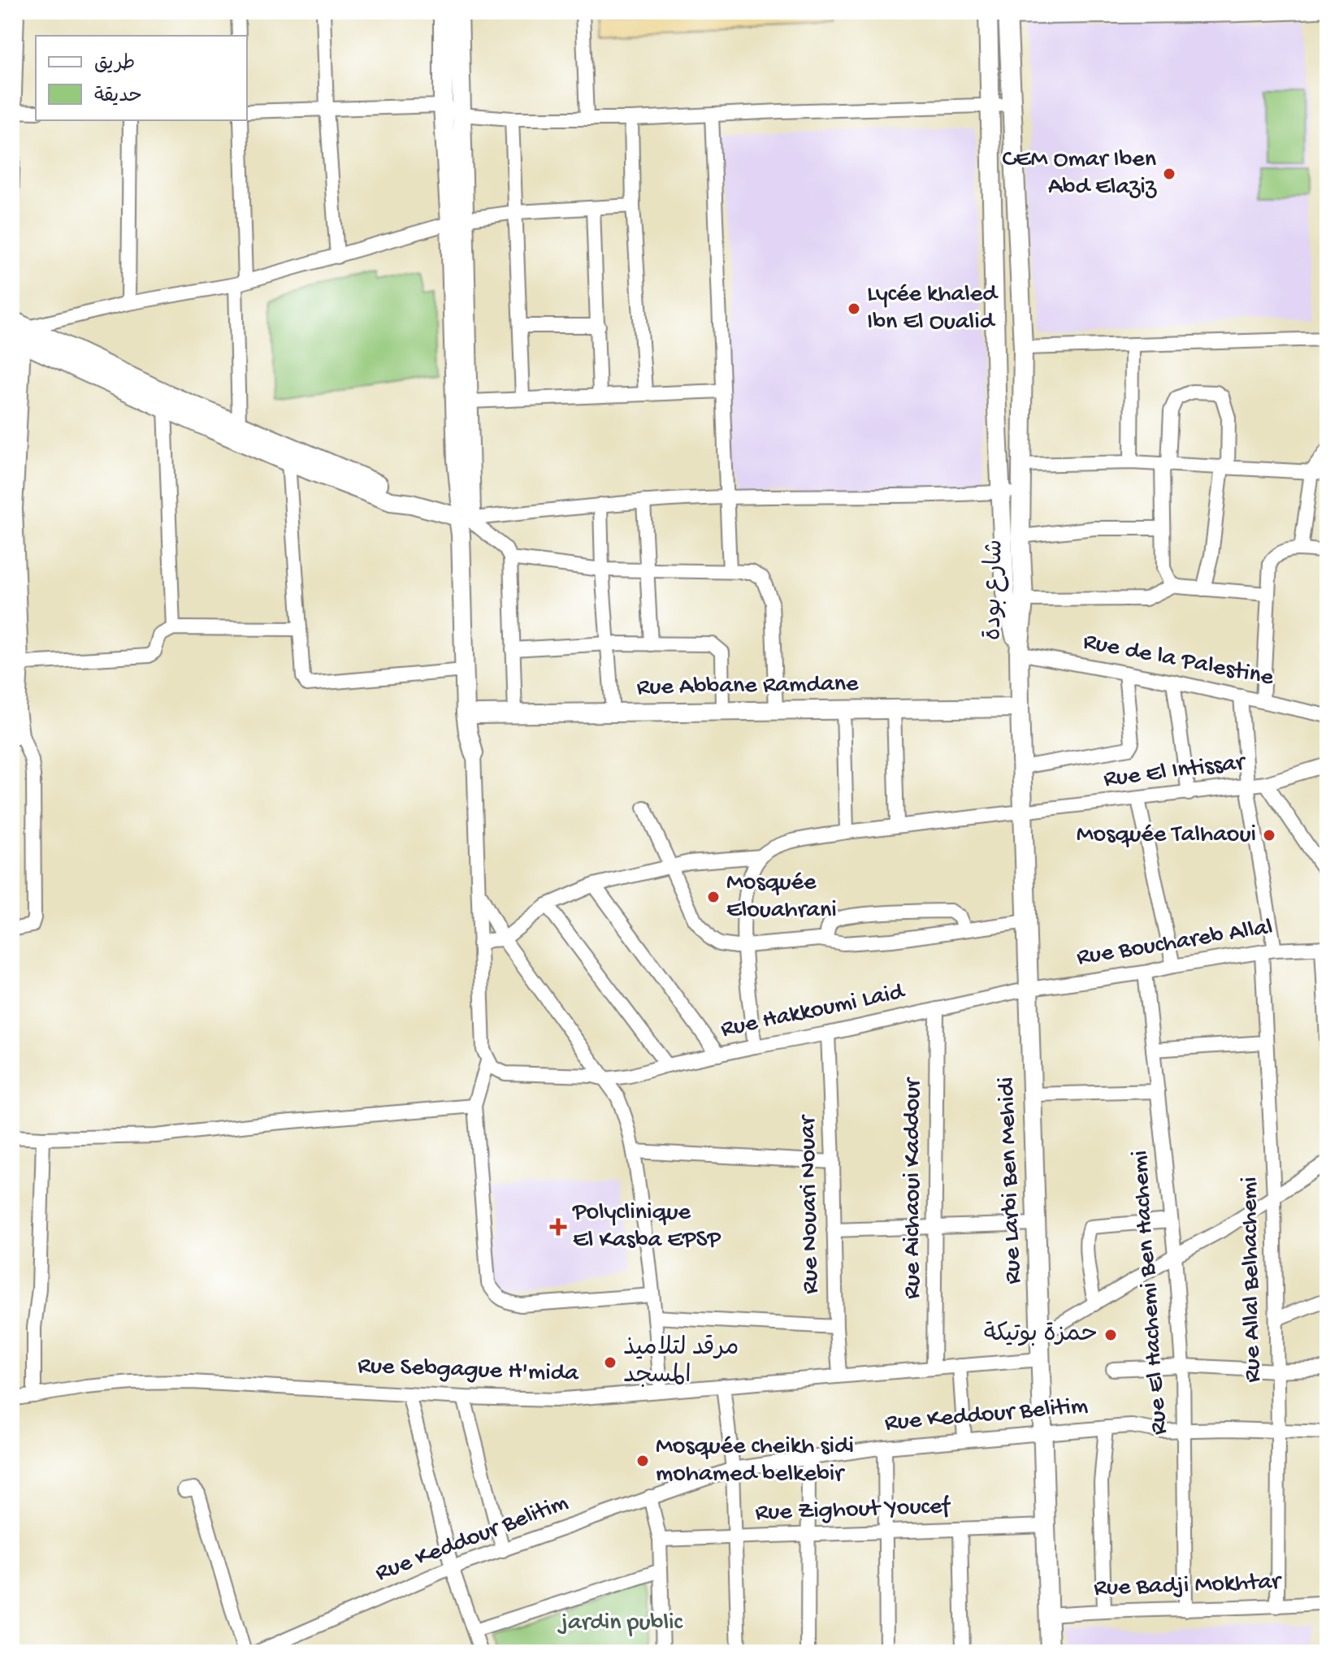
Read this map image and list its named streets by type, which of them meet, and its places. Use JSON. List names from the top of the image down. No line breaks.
{"streets":{"street":["شارع بودة","Rue de la Palestine","Rue Abbane Ramdane","Rue El Intissar","Rue Bouchareb Allal","Rue Hakkoumi Laid","Rue Larbi Ben Mehidi","Rue Aichaoui Kaddour","Rue Nouari Nouar","Rue Allal Belhachemi","Rue El Hachemi Ben Hachemi","Rue Sebgague H'mida","Rue Keddour Belitim","Rue Zighout Youcef","Rue Badji Mokhtar"]},"crossings":[["شارع بودة","Rue de la Palestine"],["شارع بودة","Rue Larbi Ben Mehidi"],["Rue de la Palestine","Rue Larbi Ben Mehidi"],["Rue de la Palestine","Rue Allal Belhachemi"],["Rue Abbane Ramdane","Rue Larbi Ben Mehidi"],["Rue El Intissar","Rue Larbi Ben Mehidi"],["Rue El Intissar","Rue Allal Belhachemi"],["Rue Bouchareb Allal","Rue Hakkoumi Laid"],["Rue Bouchareb Allal","Rue Larbi Ben Mehidi"],["Rue Bouchareb Allal","Rue Allal Belhachemi"],["Rue Bouchareb Allal","Rue El Hachemi Ben Hachemi"],["Rue Hakkoumi Laid","Rue Larbi Ben Mehidi"],["Rue Hakkoumi Laid","Rue Aichaoui Kaddour"],["Rue Hakkoumi Laid","Rue Nouari Nouar"],["Rue Larbi Ben Mehidi","Rue Sebgague H'mida"],["Rue Larbi Ben Mehidi","Rue Keddour Belitim"],["Rue Larbi Ben Mehidi","Rue Zighout Youcef"],["Rue Larbi Ben Mehidi","Rue Badji Mokhtar"],["Rue Aichaoui Kaddour","Rue Sebgague H'mida"],["Rue Nouari Nouar","Rue Sebgague H'mida"],["Rue Allal Belhachemi","Rue Keddour Belitim"],["Rue Allal Belhachemi","Rue Badji Mokhtar"],["Rue El Hachemi Ben Hachemi","Rue Keddour Belitim"],["Rue El Hachemi Ben Hachemi","Rue Badji Mokhtar"]],"parks":["jardin public"],"places":{"other":["CEM Omar Iben Abd Elaziz","Lycée khaled Ibn El Oualid","Mosquée Talhaoui","Mosquée Elouahrani","حمزة بوتيكة","مرقد لتلاميذ المسجد","Mosquée cheikh sidi mohamed belkebir"],"health":["Polyclinique El Kasba EPSP"]},"legend":["طريق","حديقة"]}
